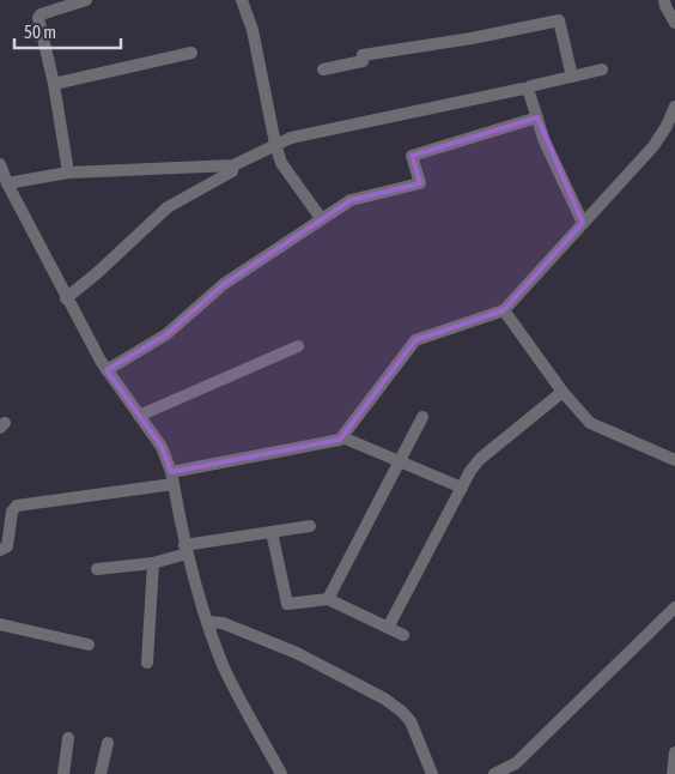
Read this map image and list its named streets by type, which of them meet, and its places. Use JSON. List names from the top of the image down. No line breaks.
{"scale_bar":"50 m"}
